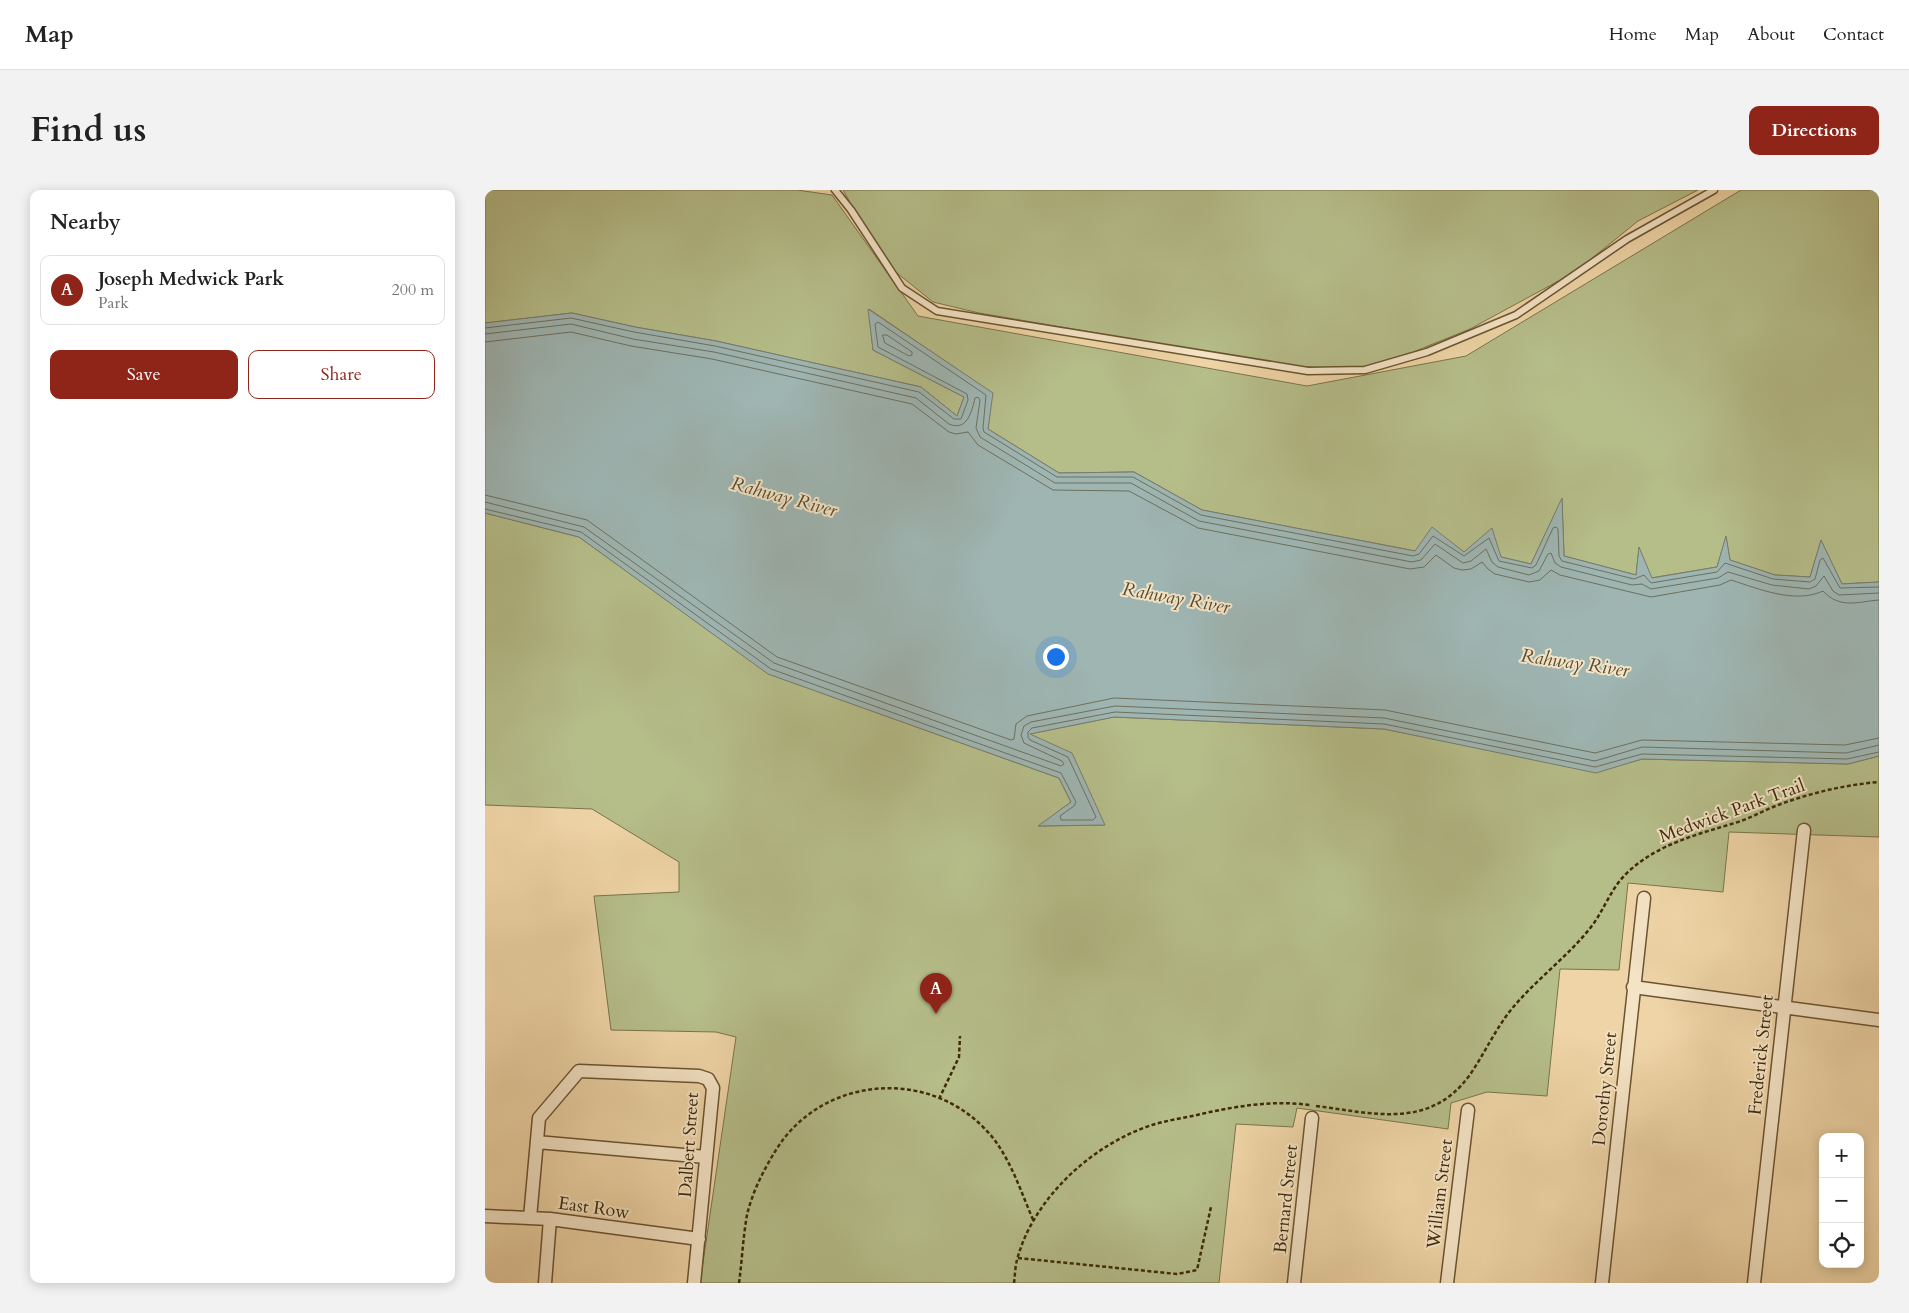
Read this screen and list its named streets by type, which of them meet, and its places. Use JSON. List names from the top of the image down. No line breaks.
{"streets":{"street":["Frederick Street","Dorothy Street","Dalbert Street","William Street","Bernard Street","East Row"],"path":["Medwick Park Trail"]},"crossings":[["Dalbert Street","East Row"]],"water":["Rahway River"],"page":{"header":"Map","nav":["Home","Map","About","Contact"],"title":"Find us","buttons":["Directions",["Save","Share"]],"heading":"Nearby","list":[{"mark":"A","name":"Joseph Medwick Park","note":"Park","value":"200 m"}],"pins":"A","map_buttons":["+","−"]}}
